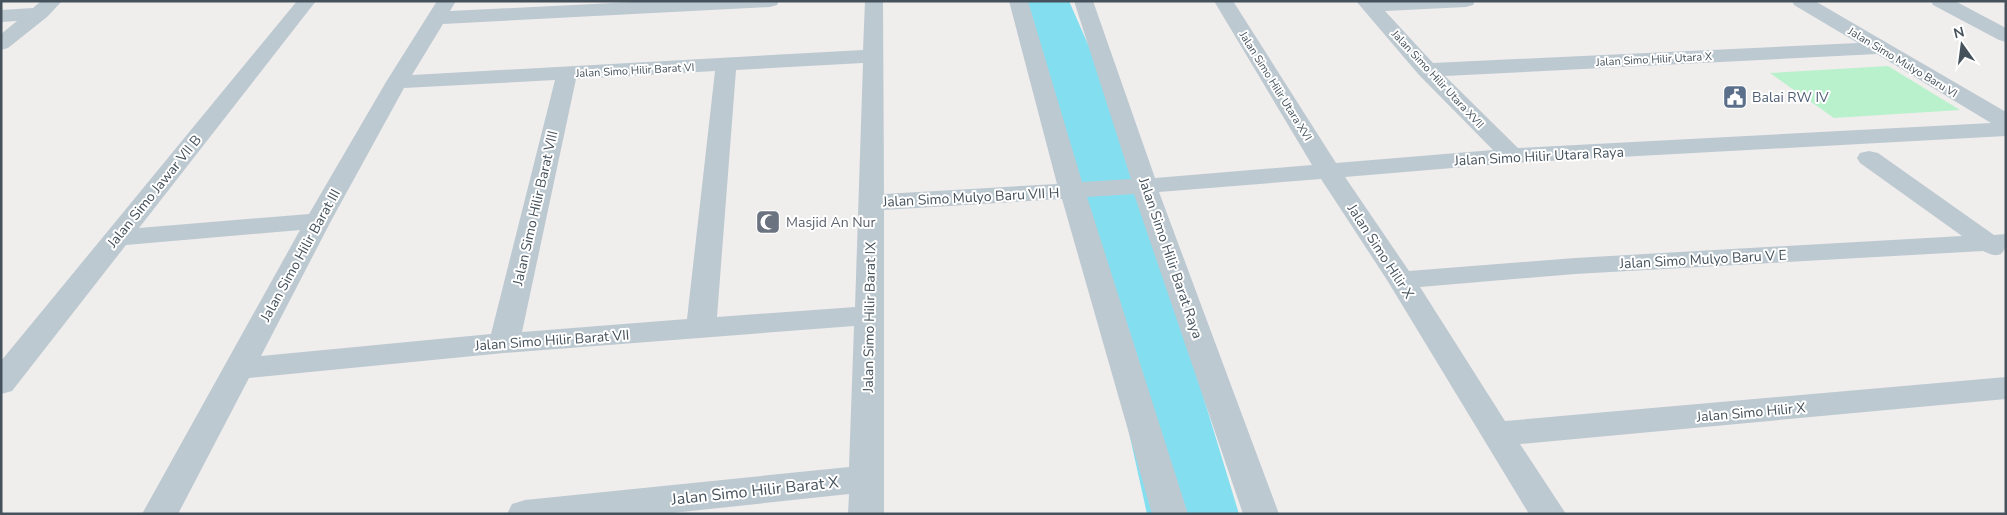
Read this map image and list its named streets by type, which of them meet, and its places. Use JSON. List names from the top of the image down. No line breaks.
{"streets":{"street":["Jalan Simo Hilir Utara X","Jalan Simo Mulyo Baru VI","Jalan Simo Hilir Barat VI","Jalan Simo Hilir Utara XVII","Jalan Simo Hilir Utara XVI","Jalan Simo Hilir Utara Raya","Jalan Simo Jawar VII B","Jalan Simo Mulyo Baru VII H","Jalan Simo Hilir Barat VIII","Jalan Simo Hilir X","Jalan Simo Hilir Barat III","Jalan Simo Hilir Barat Raya","Jalan Simo Mulyo Baru V E","Jalan Simo Hilir Barat IX","Jalan Simo Hilir Barat VII","Jalan Simo Hilir Barat X"]},"crossings":[["Jalan Simo Hilir Utara X","Jalan Simo Mulyo Baru VI"],["Jalan Simo Hilir Utara X","Jalan Simo Hilir Utara XVII"],["Jalan Simo Hilir Barat VI","Jalan Simo Hilir Barat VIII"],["Jalan Simo Hilir Barat VI","Jalan Simo Hilir Barat III"],["Jalan Simo Hilir Barat VI","Jalan Simo Hilir Barat IX"],["Jalan Simo Hilir Utara XVII","Jalan Simo Hilir Utara Raya"],["Jalan Simo Hilir Utara XVI","Jalan Simo Hilir Utara Raya"],["Jalan Simo Hilir Utara XVI","Jalan Simo Hilir X"],["Jalan Simo Hilir Utara Raya","Jalan Simo Mulyo Baru VII H"],["Jalan Simo Hilir Utara Raya","Jalan Simo Hilir X"],["Jalan Simo Hilir Utara Raya","Jalan Simo Hilir Barat Raya"],["Jalan Simo Mulyo Baru VII H","Jalan Simo Hilir Barat IX"],["Jalan Simo Hilir Barat VIII","Jalan Simo Hilir Barat VII"],["Jalan Simo Hilir X","Jalan Simo Mulyo Baru V E"],["Jalan Simo Hilir Barat III","Jalan Simo Hilir Barat VII"],["Jalan Simo Hilir Barat IX","Jalan Simo Hilir Barat VII"],["Jalan Simo Hilir Barat IX","Jalan Simo Hilir Barat X"]],"places":{"public building":["Balai RW IV"],"mosque":["Masjid An Nur"]},"north":"top"}
